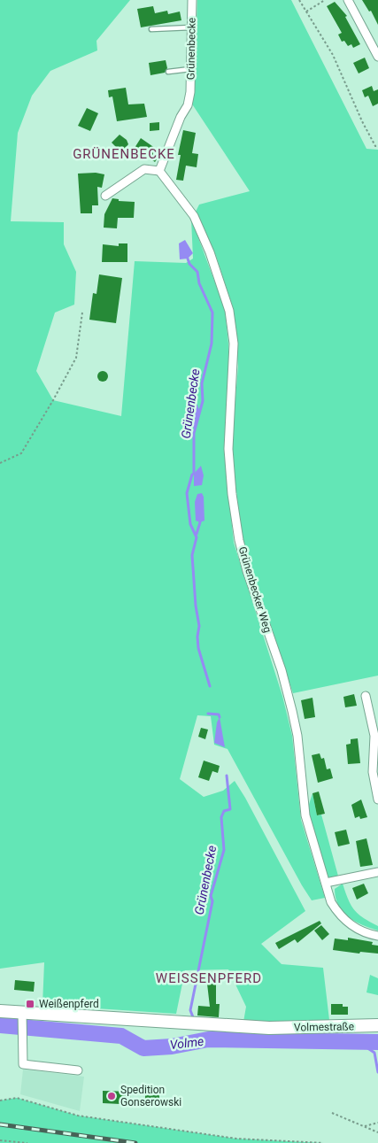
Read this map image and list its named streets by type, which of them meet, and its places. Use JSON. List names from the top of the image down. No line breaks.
{"streets":{"main road":["Volmestraße"],"street":["Grünenbecke","Grünenbecker Weg"]},"crossings":[["Grünenbecke","Grünenbecker Weg"]],"districts":["GRÜNENBECKE","WEISSENPFERD"],"water":["Grünenbecke","Volme"],"places":{"transit":["Weißenpferd"],"other":["Spedition Gonserowski"]}}
